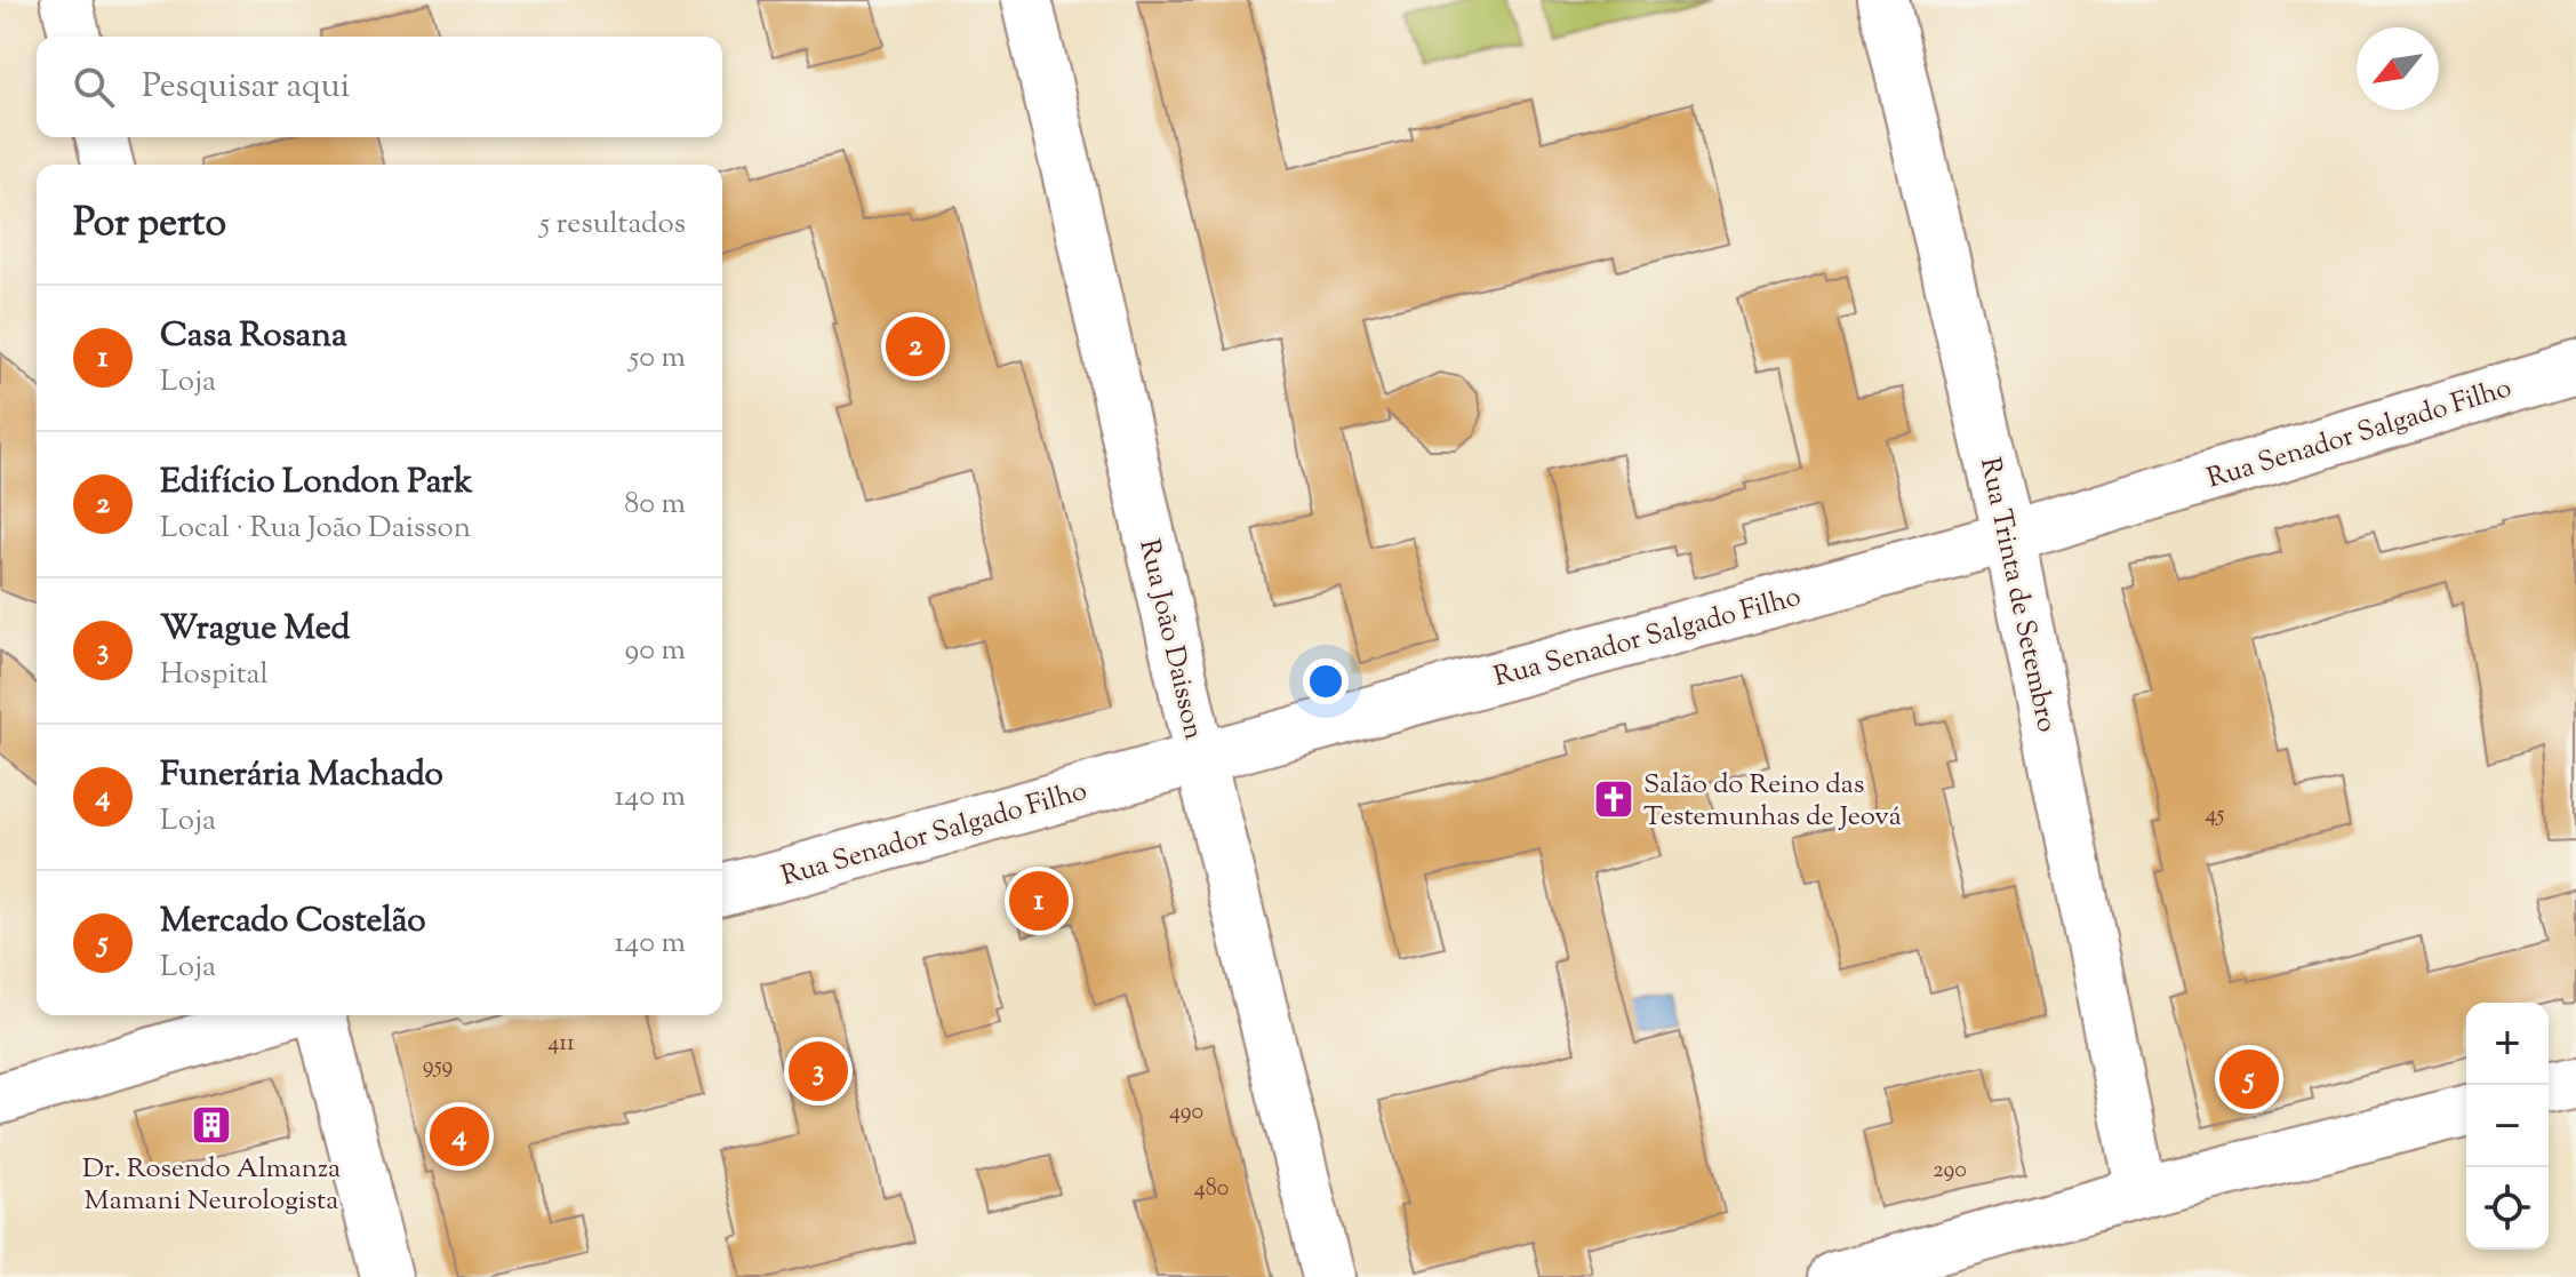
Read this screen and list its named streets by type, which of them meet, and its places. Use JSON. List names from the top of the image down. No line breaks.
{"streets":{"street":["Rua Senador Salgado Filho","Rua Trinta de Setembro","Rua João Daisson"]},"crossings":[["Rua Senador Salgado Filho","Rua Trinta de Setembro"],["Rua Senador Salgado Filho","Rua João Daisson"]],"places":{"church":["Salão do Reino das Testemunhas de Jeová"],"building":["Dr. Rosendo Almanza Mamani Neurologista"]},"house_numbers":["45","411","959","490","290","480"],"north":"bottom left","page":{"search":"Pesquisar aqui","heading":["Por perto","5 resultados"],"list":[{"mark":"1","name":"Casa Rosana","note":"Loja","value":"50 m"},{"mark":"2","name":"Edifício London Park","note":"Local · Rua João Daisson","value":"80 m"},{"mark":"3","name":"Wrague Med","note":"Hospital","value":"90 m"},{"mark":"4","name":"Funerária Machado","note":"Loja","value":"140 m"},{"mark":"5","name":"Mercado Costelão","note":"Loja","value":"140 m"}],"pins":["2","1","3","5","4"],"map_buttons":["+","−"]}}
